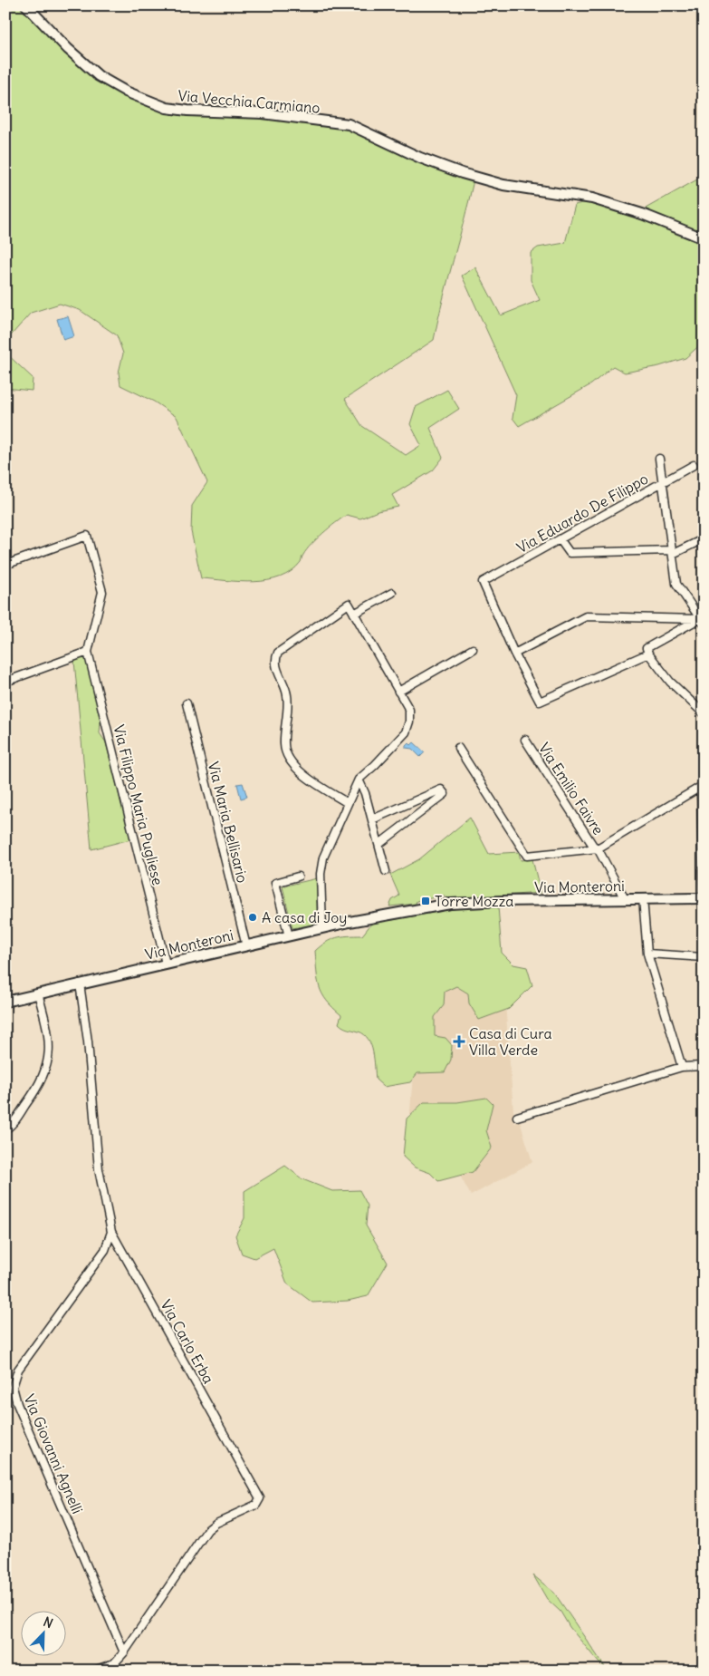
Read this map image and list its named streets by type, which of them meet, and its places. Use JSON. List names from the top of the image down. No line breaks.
{"streets":{"street":["Via Vecchia Carmiano","Via Eduardo De Filippo","Via Emilio Faivre","Via Filippo Maria Pugliese","Via Maria Bellisario","Via Monteroni","Via Carlo Erba","Via Giovanni Agnelli"]},"crossings":[["Via Emilio Faivre","Via Monteroni"],["Via Filippo Maria Pugliese","Via Monteroni"],["Via Maria Bellisario","Via Monteroni"],["Via Monteroni","Via Carlo Erba"],["Via Carlo Erba","Via Giovanni Agnelli"]],"places":{"transit":["Torre Mozza"],"other":["A casa di Joy"],"health":["Casa di Cura Villa Verde"]},"north":"top right"}
